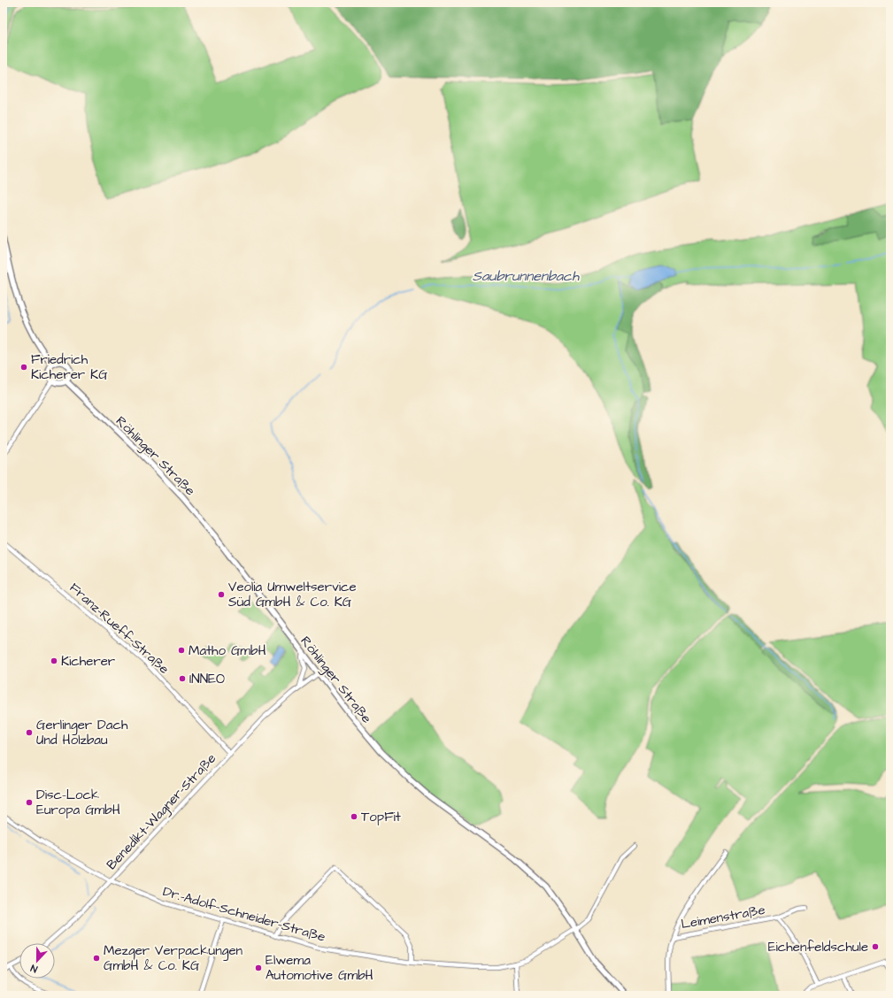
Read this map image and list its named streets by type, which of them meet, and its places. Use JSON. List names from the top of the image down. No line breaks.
{"streets":{"street":["Röhlinger Straße","Franz-Rueff-Straße","Benedikt-Wagner-Straße","Dr.-Adolf-Schneider-Straße","Leimenstraße"]},"crossings":[["Röhlinger Straße","Benedikt-Wagner-Straße"],["Röhlinger Straße","Dr.-Adolf-Schneider-Straße"],["Franz-Rueff-Straße","Benedikt-Wagner-Straße"],["Benedikt-Wagner-Straße","Dr.-Adolf-Schneider-Straße"]],"water":["Saubrunnenbach"],"places":["Friedrich Kicherer KG","Veolia Umweltservice Süd GmbH & Co. KG","Matho GmbH","Kicherer","INNEO","Gerlinger Dach Und Holzbau","Disc-Lock Europa GmbH","TopFit","Eichenfeldschule","Mezger Verpackungen GmbH & Co. KG","Elwema Automotive GmbH"],"north":"bottom"}
